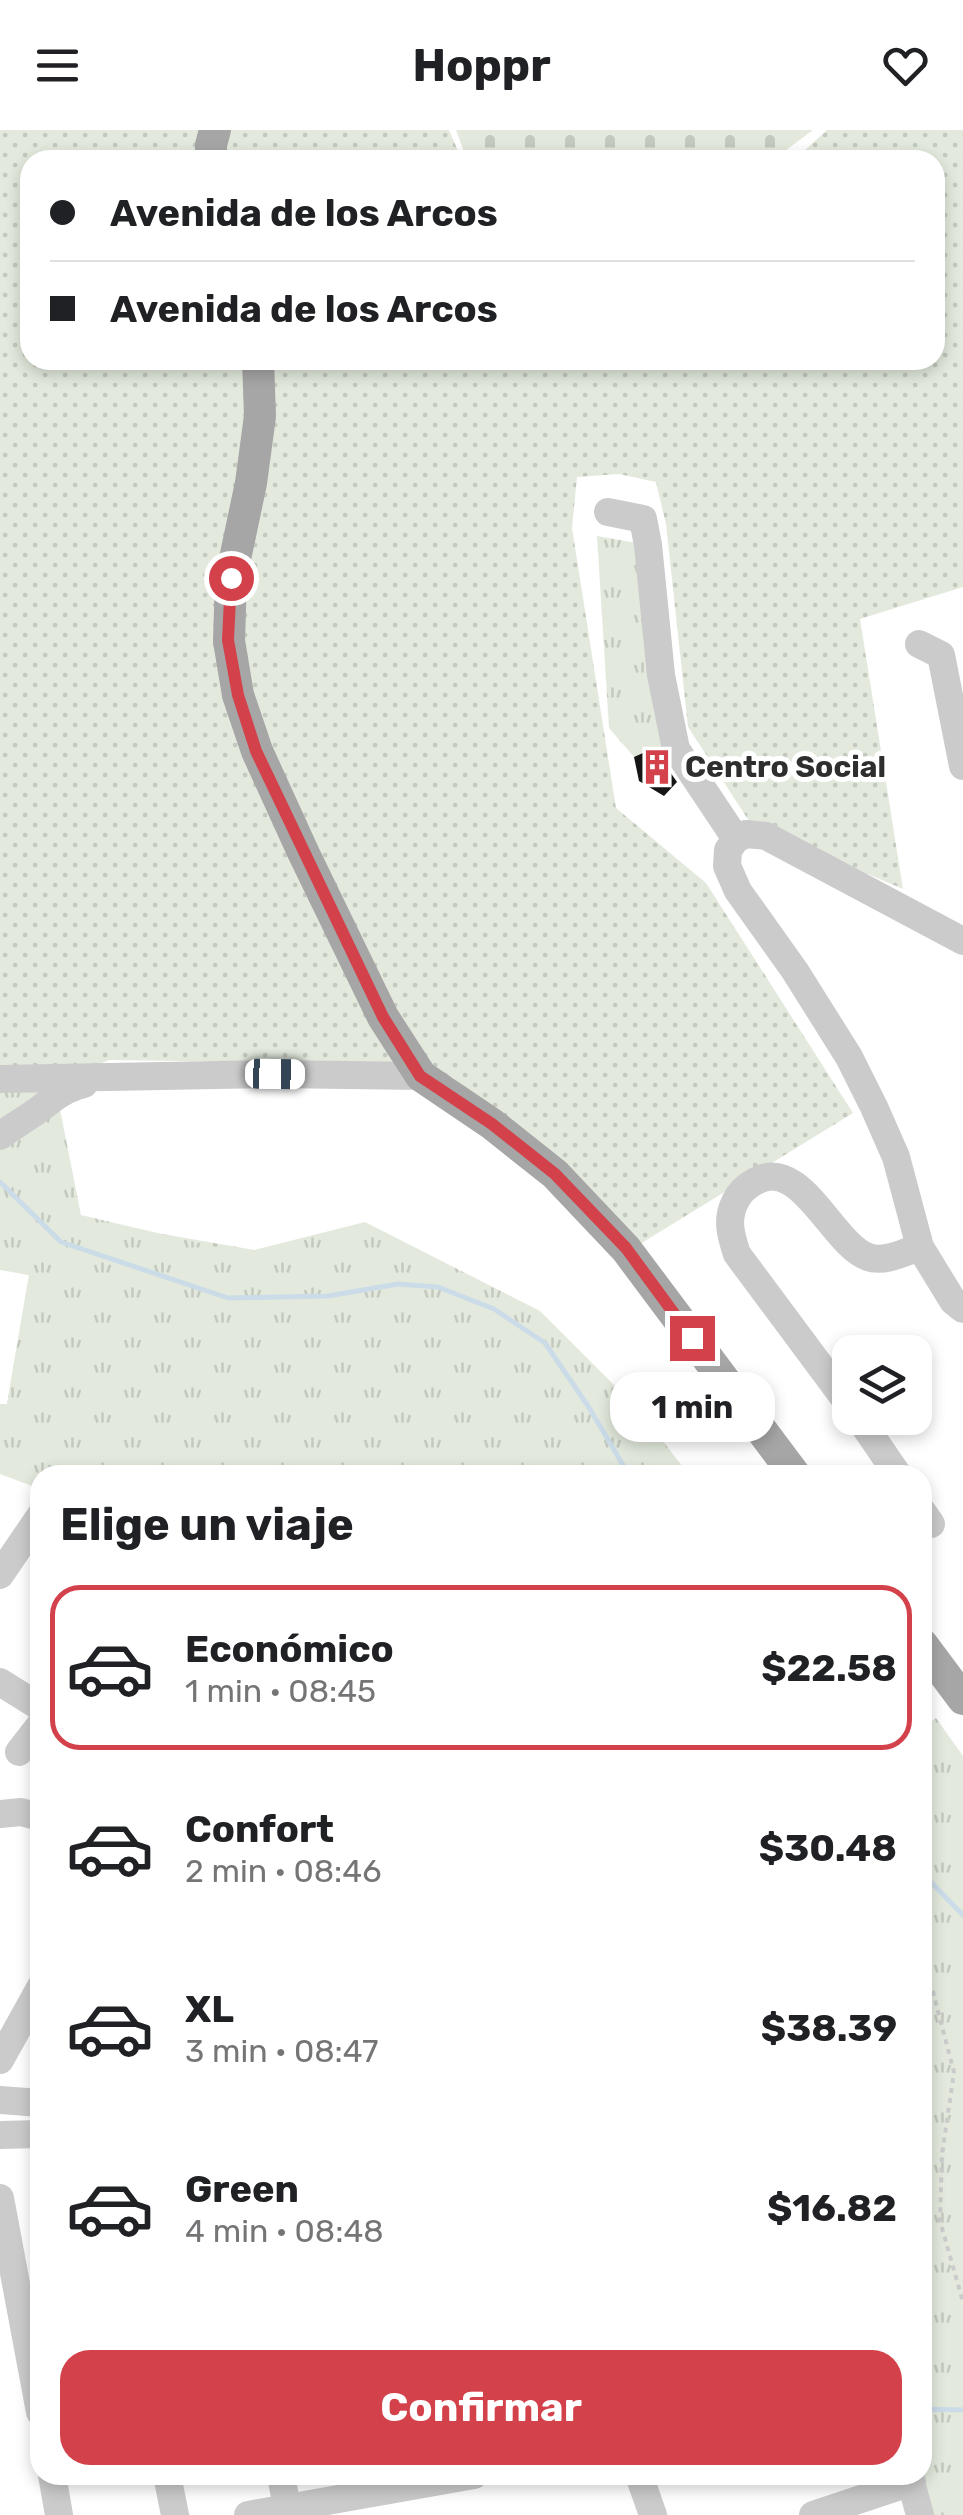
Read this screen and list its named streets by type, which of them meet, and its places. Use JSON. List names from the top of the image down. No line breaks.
{"places":{"building":["Centro Social"]},"page":{"header":"Hoppr","banner":["Avenida de los Arcos","Avenida de los Arcos"],"bubble":"1 min","heading":"Elige un viaje","list":[{"name":"Económico","note":"1 min · 08:45","value":"$22.58"},{"name":"Confort","note":"2 min · 08:46","value":"$30.48"},{"name":"XL","note":"3 min · 08:47","value":"$38.39"},{"name":"Green","note":"4 min · 08:48","value":"$16.82"}],"buttons":"Confirmar"}}
